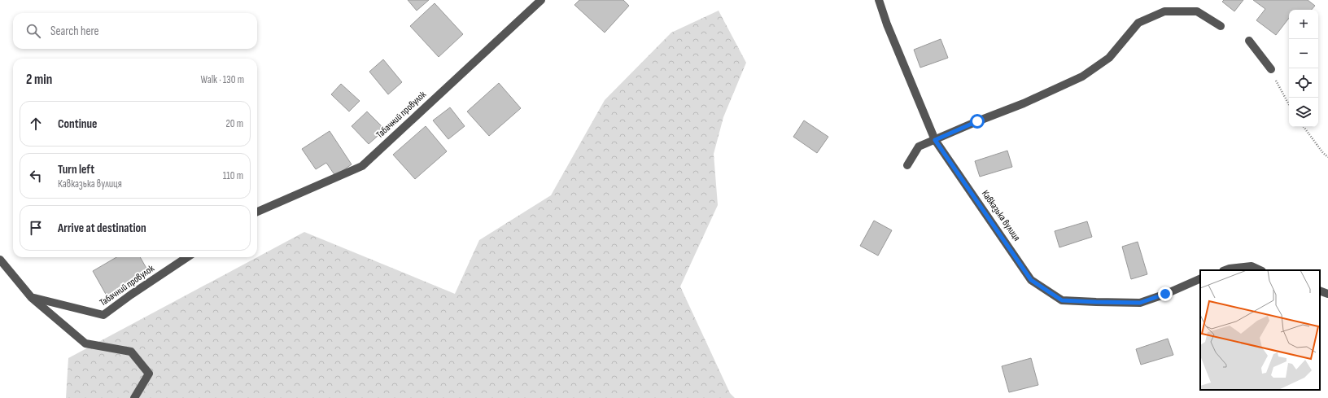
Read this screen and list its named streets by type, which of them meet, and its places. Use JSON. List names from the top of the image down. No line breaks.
{"streets":{"street":["Табачний провулок","Кавказька вулиця"]},"page":{"map_buttons":["+","−"],"search":"Search here","heading":["2 min","Walk · 130 m"],"list":[["Continue","20 m"],["Turn left","Кавказька вулиця","110 m"],"Arrive at destination"]}}
